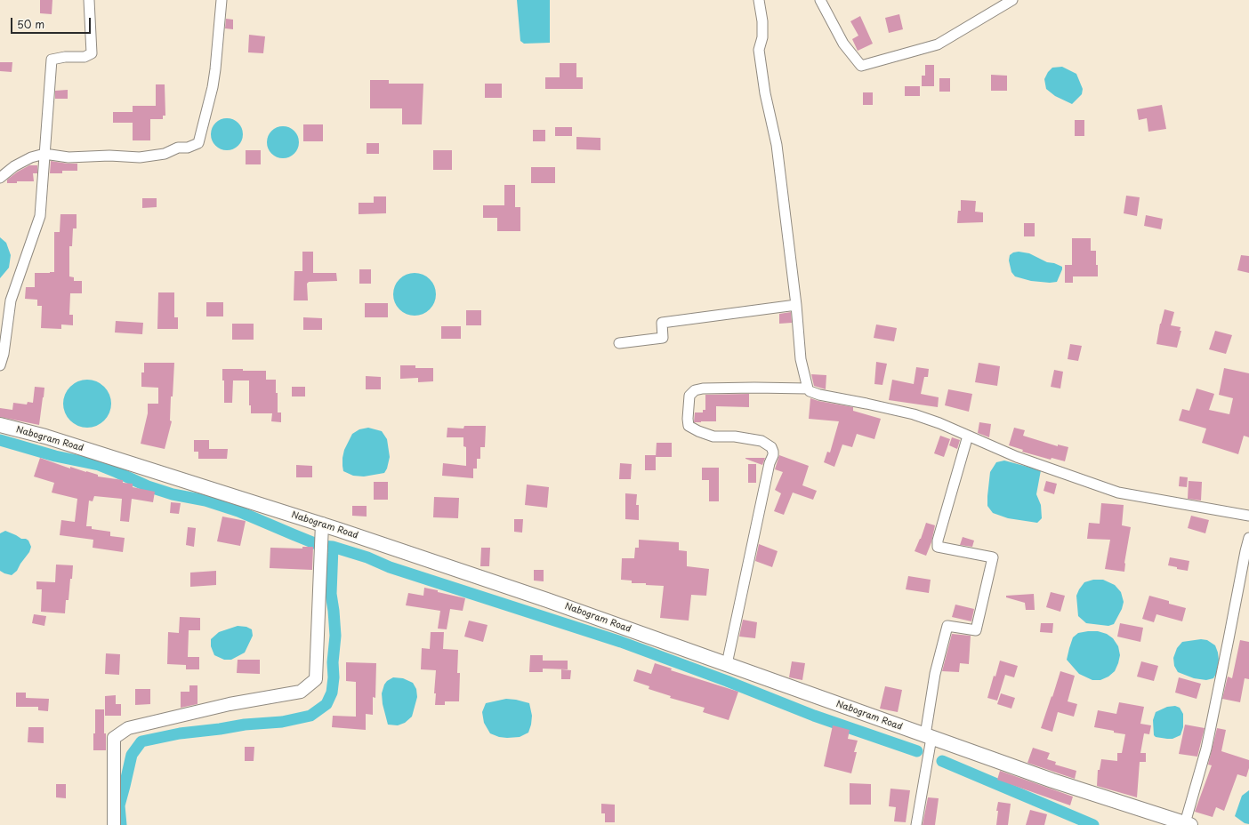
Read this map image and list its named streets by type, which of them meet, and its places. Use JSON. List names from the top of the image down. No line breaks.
{"streets":{"main road":["Nabogram Road"]},"scale_bar":"50 m"}
